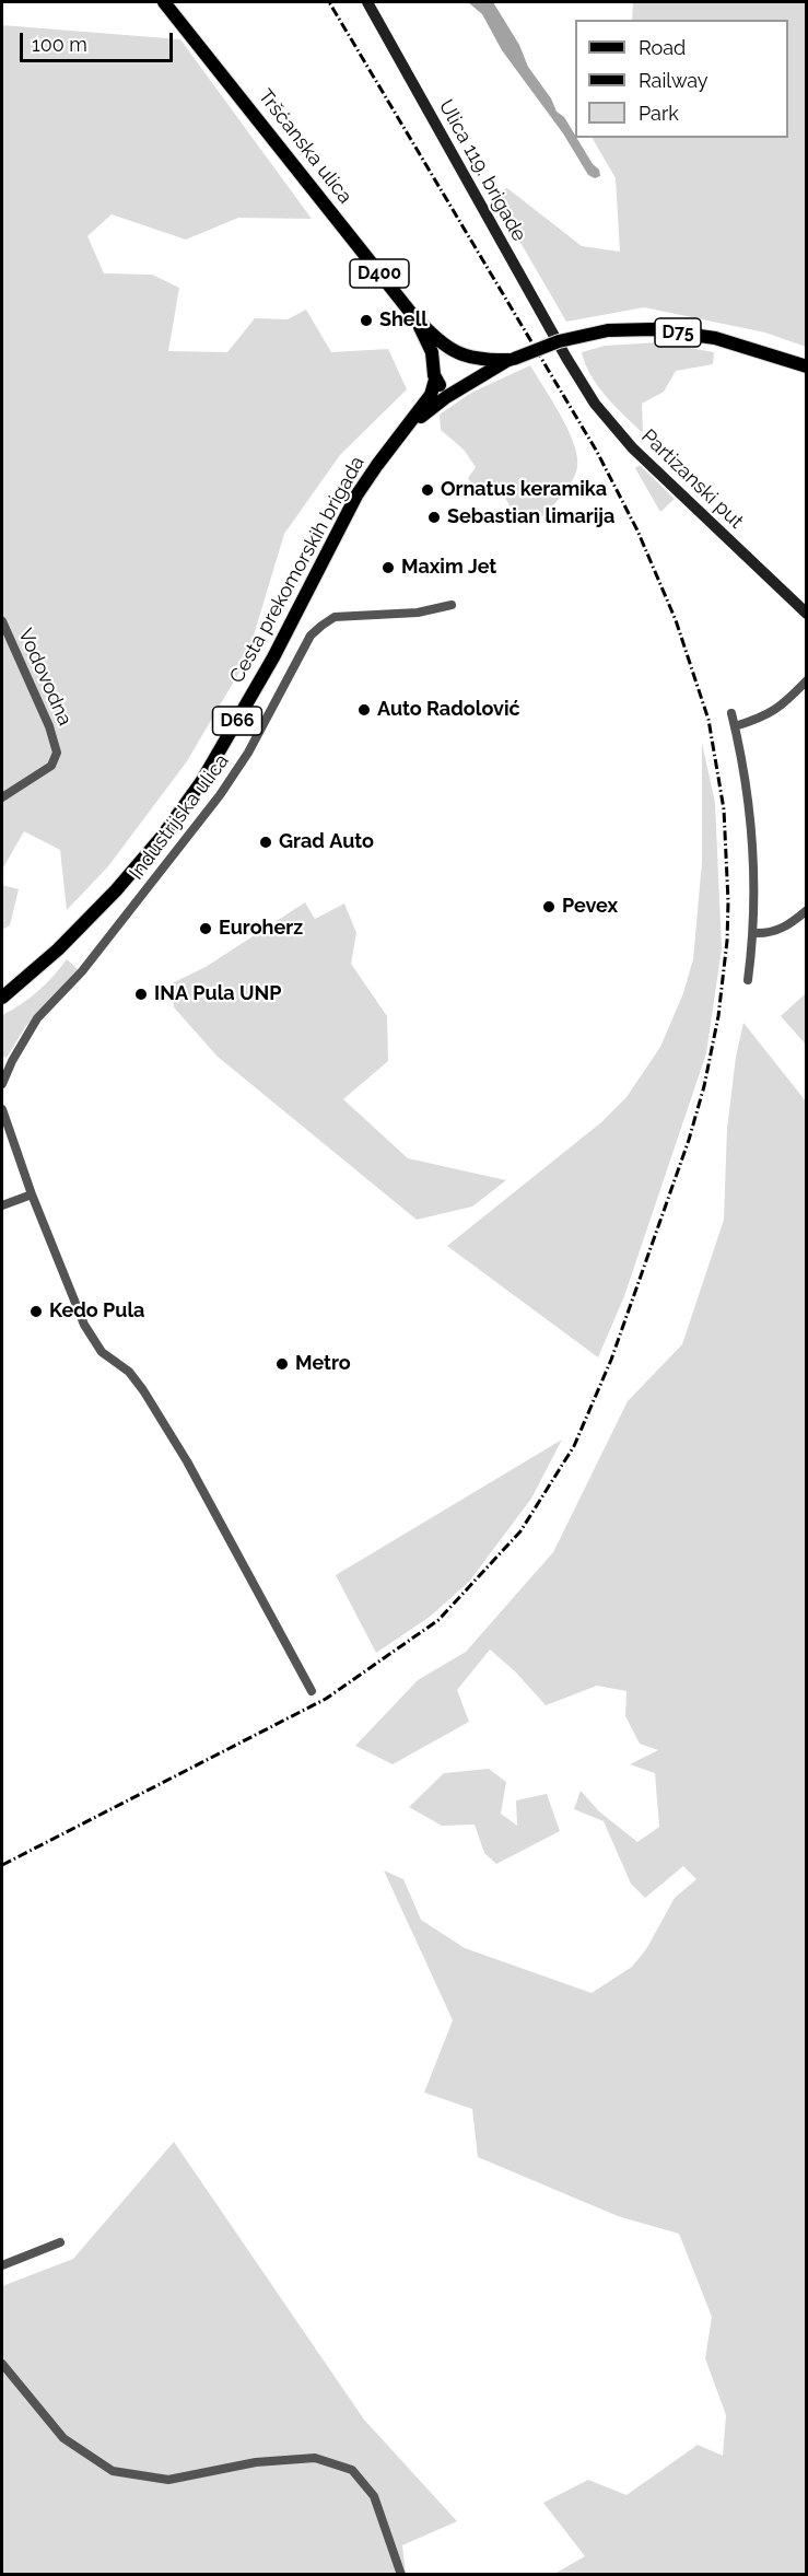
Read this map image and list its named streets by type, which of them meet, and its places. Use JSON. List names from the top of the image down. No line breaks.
{"streets":{"main road":["Tršćanska ulica","Ulica 119. brigade","D400","D75","Partizanski put","Cesta prekomorskih brigada","D66"],"street":["Vodovodna","Industrijska ulica"]},"crossings":[["Tršćanska ulica","D400"],["Ulica 119. brigade","Partizanski put"],["D400","D75"],["D400","Cesta prekomorskih brigada"],["D400","D66"],["D75","Cesta prekomorskih brigada"],["D75","D66"],["Cesta prekomorskih brigada","D66"]],"places":["Shell","Ornatus keramika","Sebastian limarija","Maxim Jet","Auto Radolović","Grad Auto","Pevex","Euroherz","INA Pula UNP","Kedo Pula","Metro"],"legend":["Road","Railway","Park"],"scale_bar":"100 m"}
